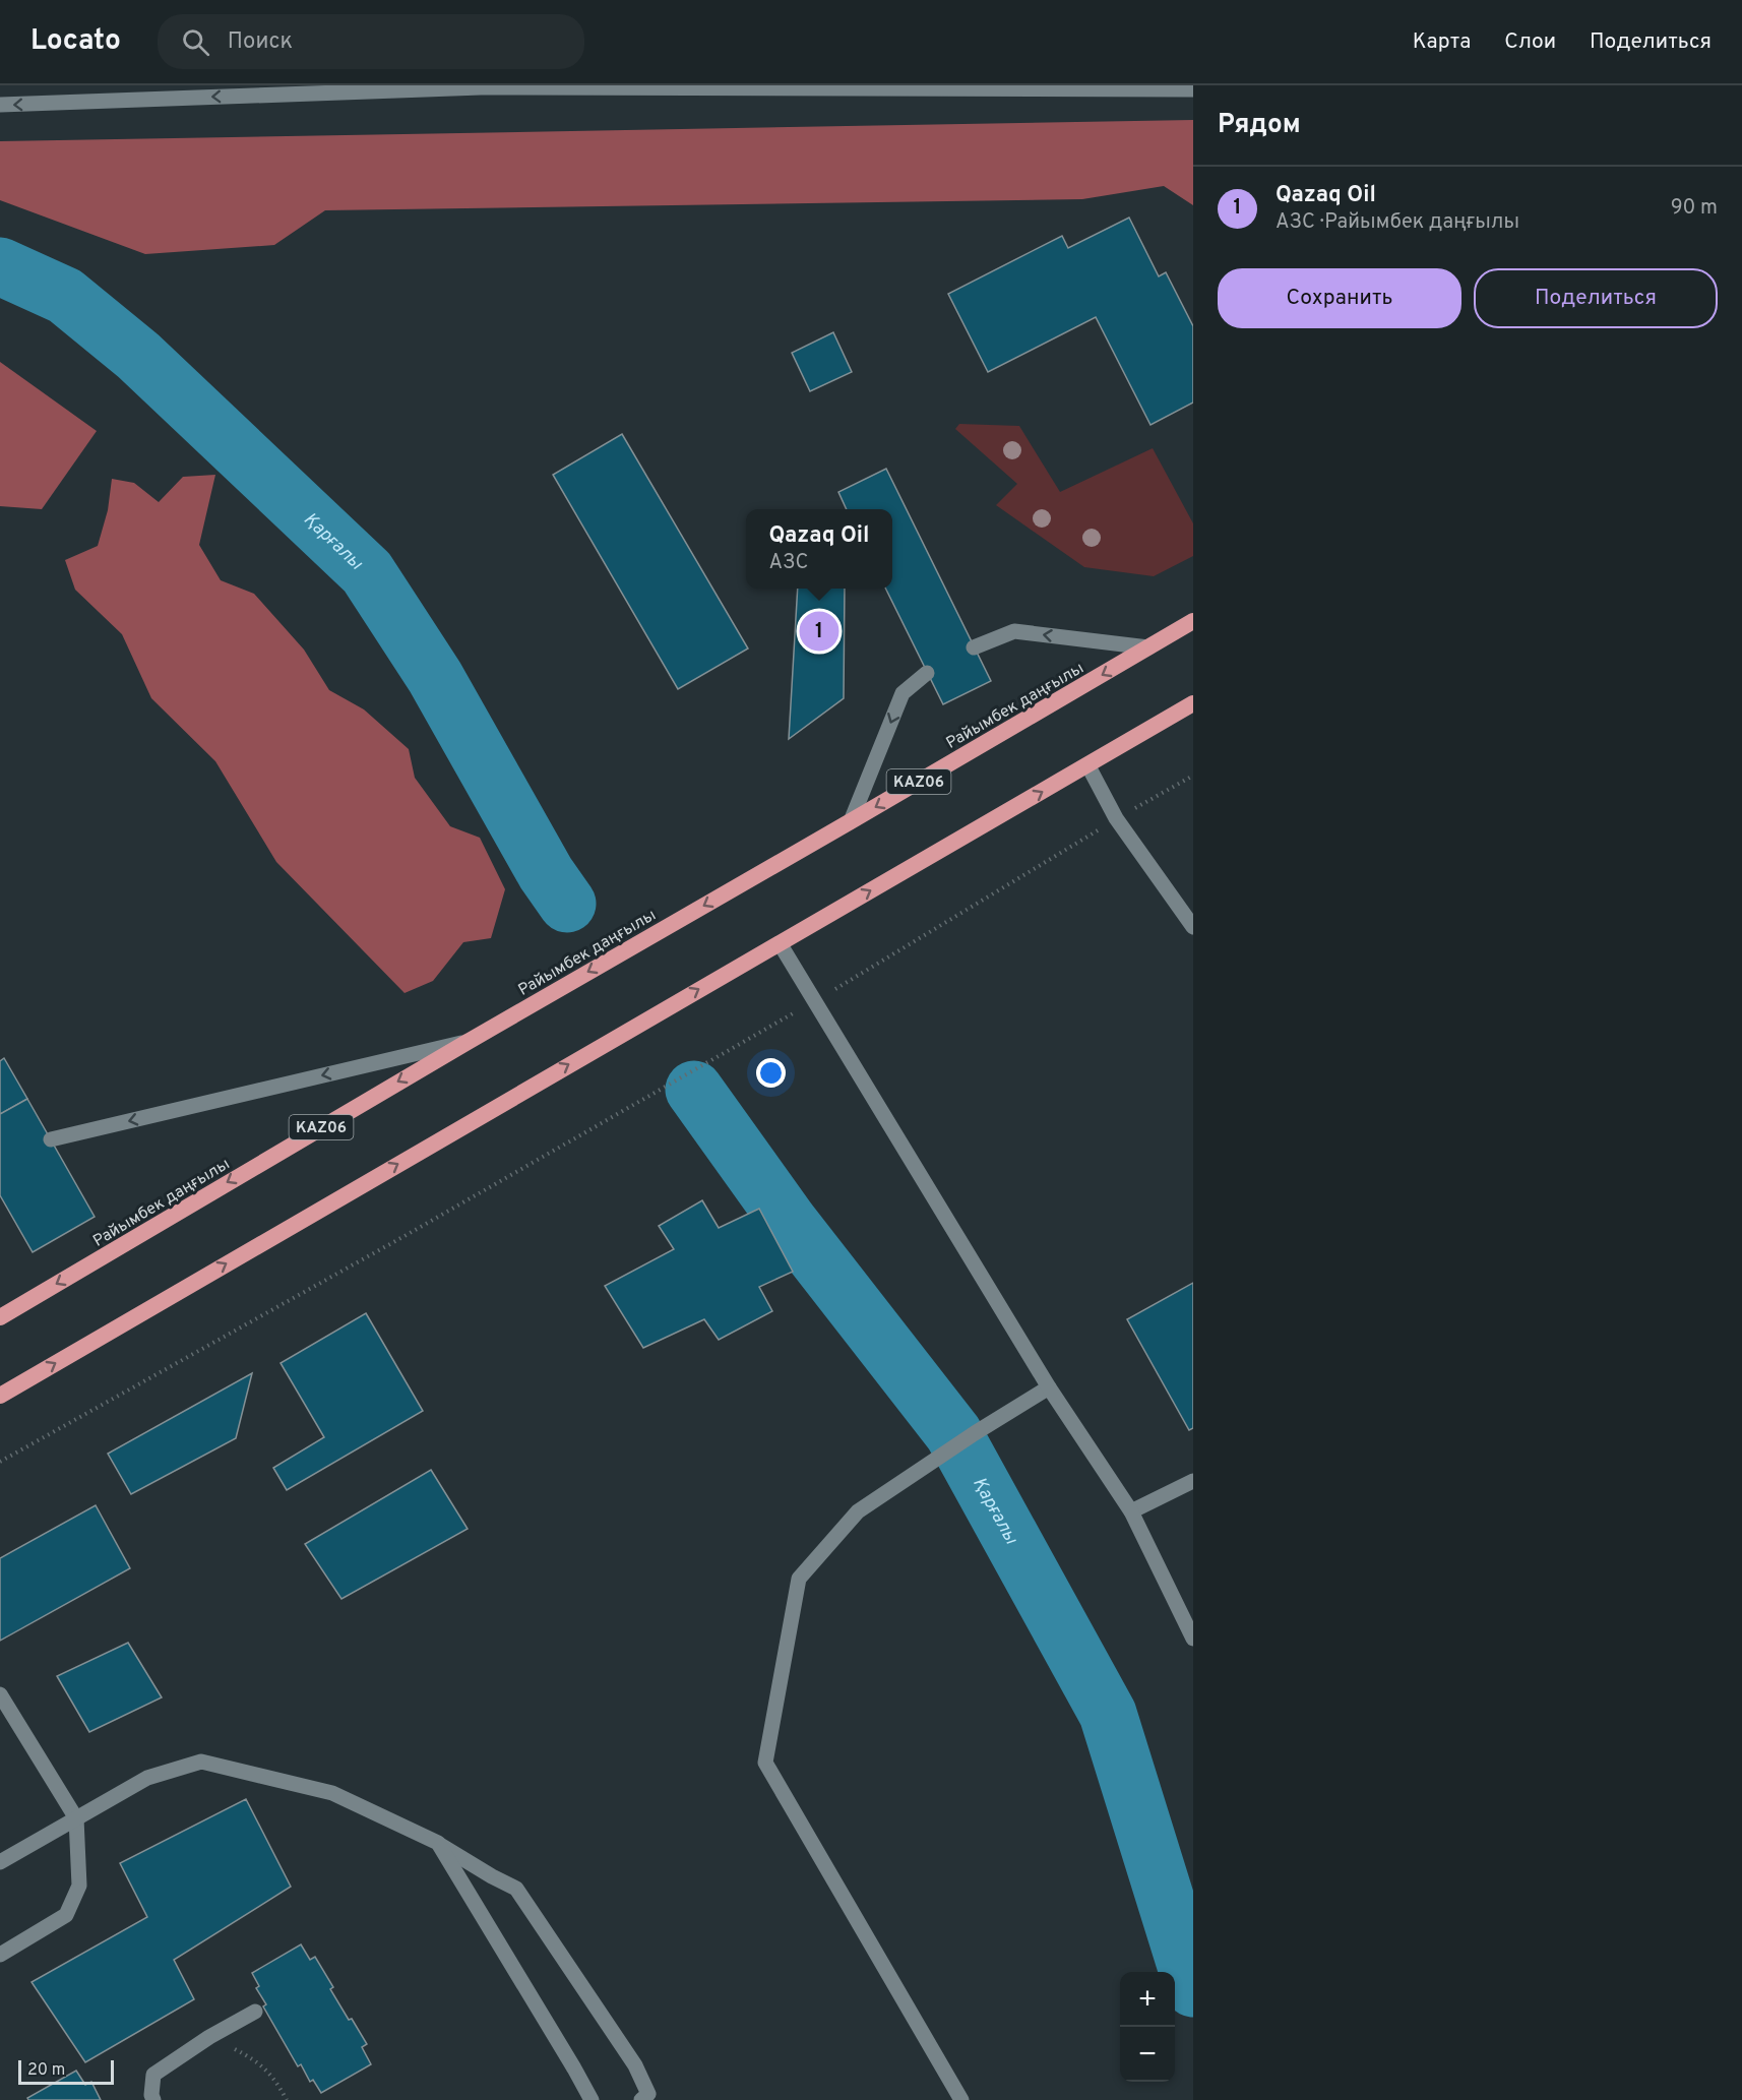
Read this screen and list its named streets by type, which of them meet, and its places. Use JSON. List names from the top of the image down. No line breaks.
{"streets":{"highway":["Райымбек даңғылы","KАZ06"]},"water":["Қарғалы"],"scale_bar":"20 m","page":{"header":"Locato","search":"Поиск","nav":["Карта","Слои","Поделиться"],"heading":"Рядом","list":[{"mark":"1","name":"Qazaq Oil","note":"АЗС · Райымбек даңғылы","value":"90 m"}],"buttons":["Сохранить","Поделиться"],"popup":["Qazaq Oil","АЗС"],"pins":"1","map_buttons":["+","−"],"scale":"20 m"}}
